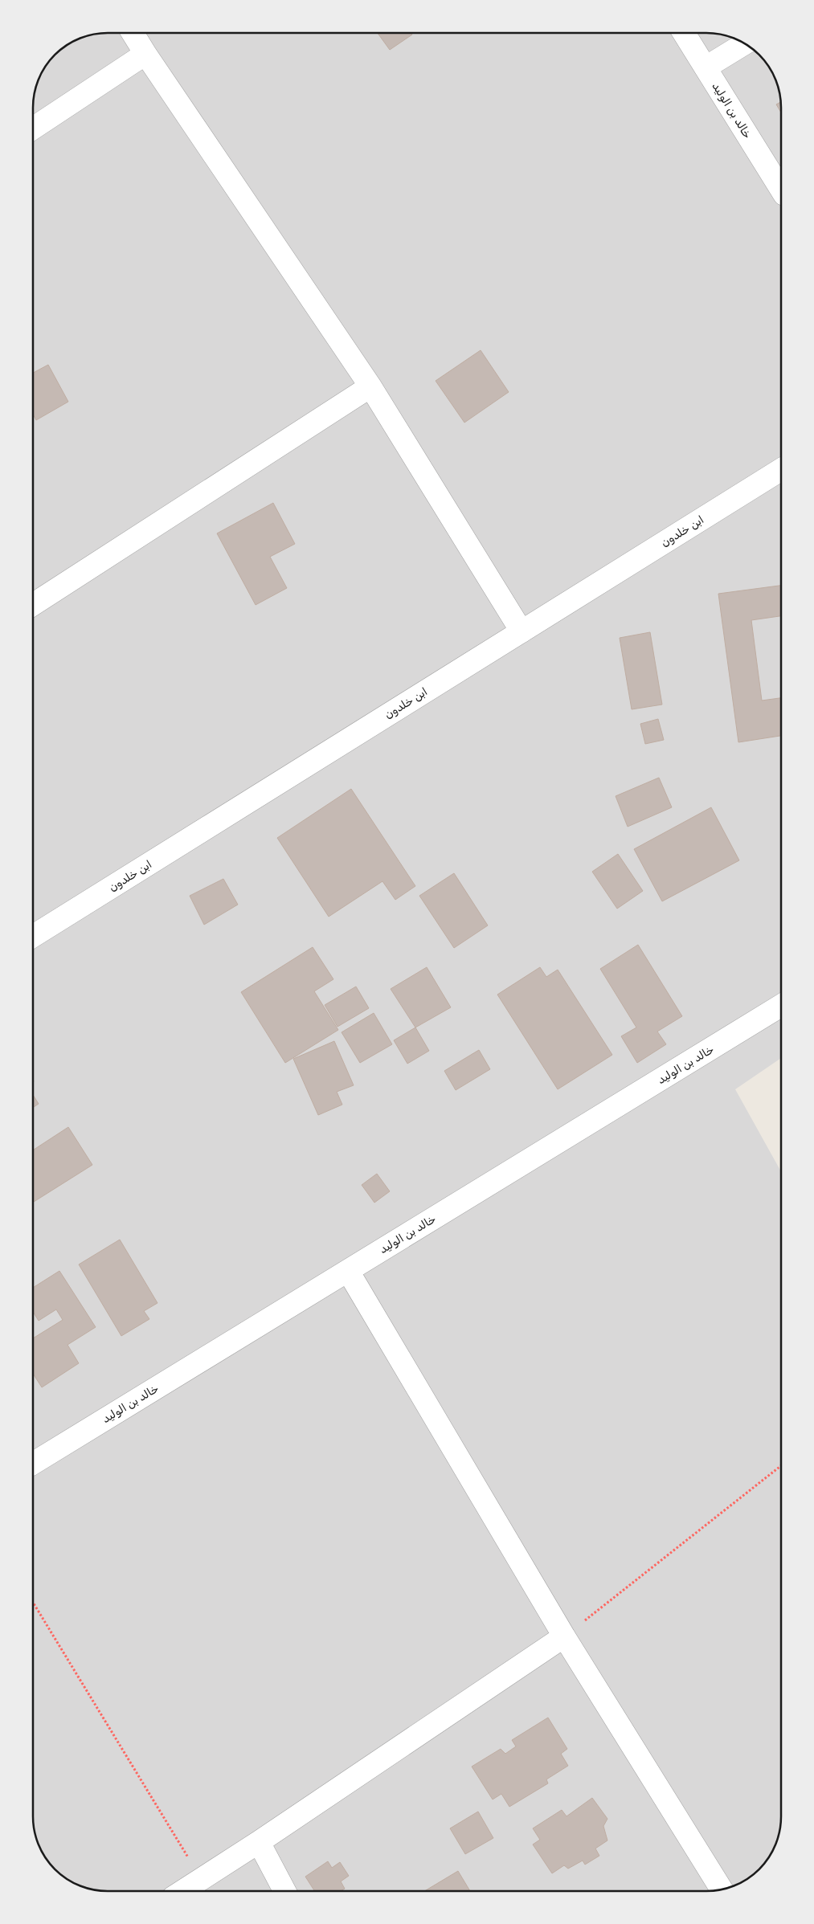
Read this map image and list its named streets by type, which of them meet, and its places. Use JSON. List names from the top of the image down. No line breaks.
{"streets":{"street":["خالد بن الوليد","ابن خلدون"]}}
